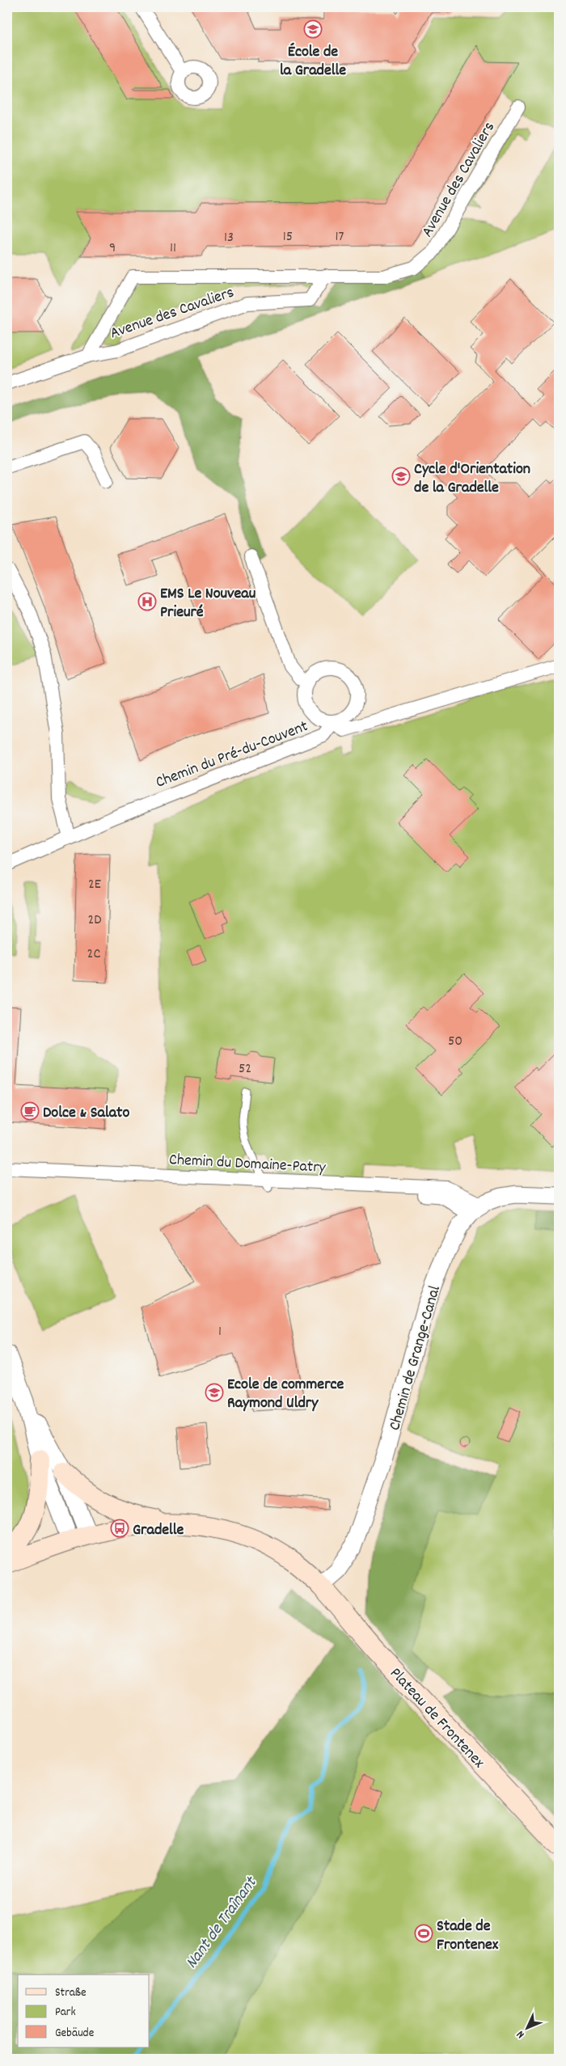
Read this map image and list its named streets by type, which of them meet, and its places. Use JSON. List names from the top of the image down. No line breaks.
{"streets":{"main road":["Plateau de Frontenex"],"street":["Avenue des Cavaliers","Chemin du Pré-du-Couvent","Chemin du Domaine-Patry","Chemin de Grange-Canal"]},"crossings":[["Chemin du Domaine-Patry","Chemin de Grange-Canal"],["Chemin de Grange-Canal","Plateau de Frontenex"]],"water":["Nant de Traînant"],"places":{"school or university":["École de la Gradelle","Cycle d'Orientation de la Gradelle","Ecole de commerce Raymond Uldry"],"hospital":["EMS Le Nouveau Prieuré"],"cafe":["Dolce & Salato"],"bus stop":["Gradelle"],"sports":["Stade de Frontenex"]},"house_numbers":["15","17","13","9","11","2E","2D","2C","50","52","1"],"legend":["Straße","Park","Gebäude"],"north":"bottom left"}
